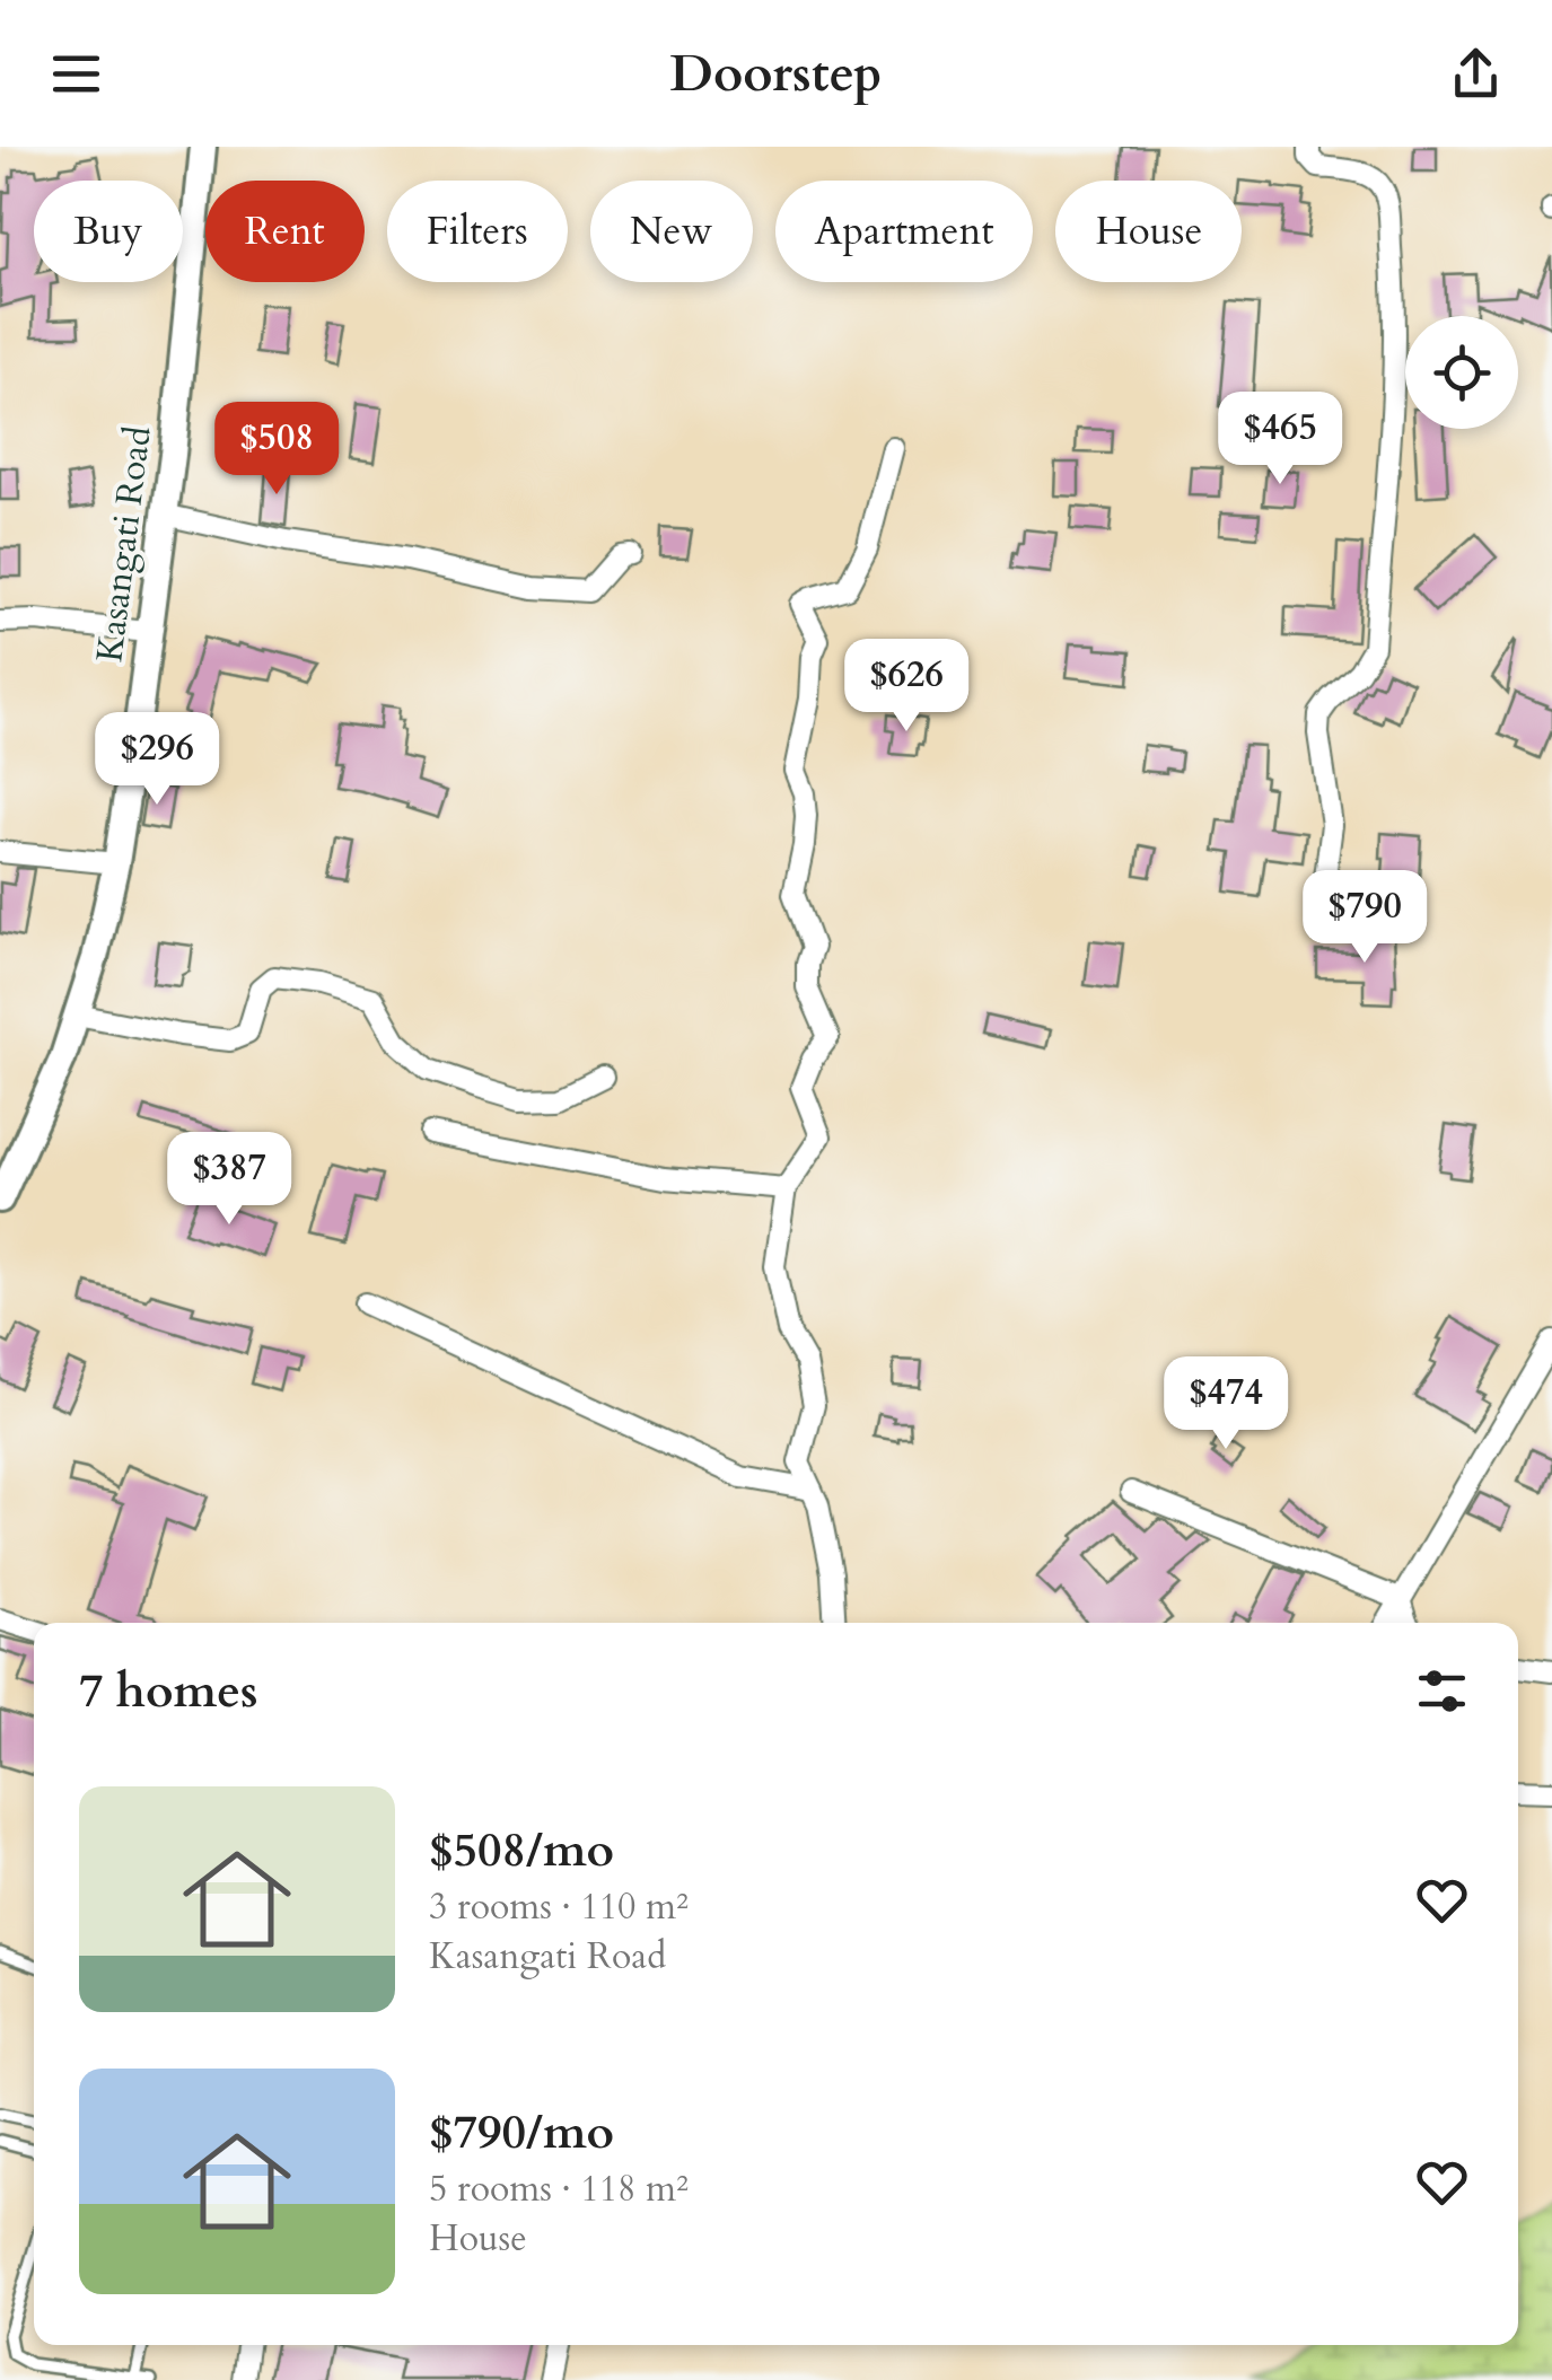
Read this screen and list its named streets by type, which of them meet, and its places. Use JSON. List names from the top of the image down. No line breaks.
{"streets":{"street":["Kasangati Road"]},"page":{"header":"Doorstep","chip":["Buy","Rent","Filters","New","Apartment","House"],"price":["$465","$508","$626","$296","$790","$387","$474"],"heading":"7 homes","list":[{"name":"$508/mo","note":"3 rooms · 110 m² · Kasangati Road"},{"name":"$790/mo","note":"5 rooms · 118 m² · House"}]}}
